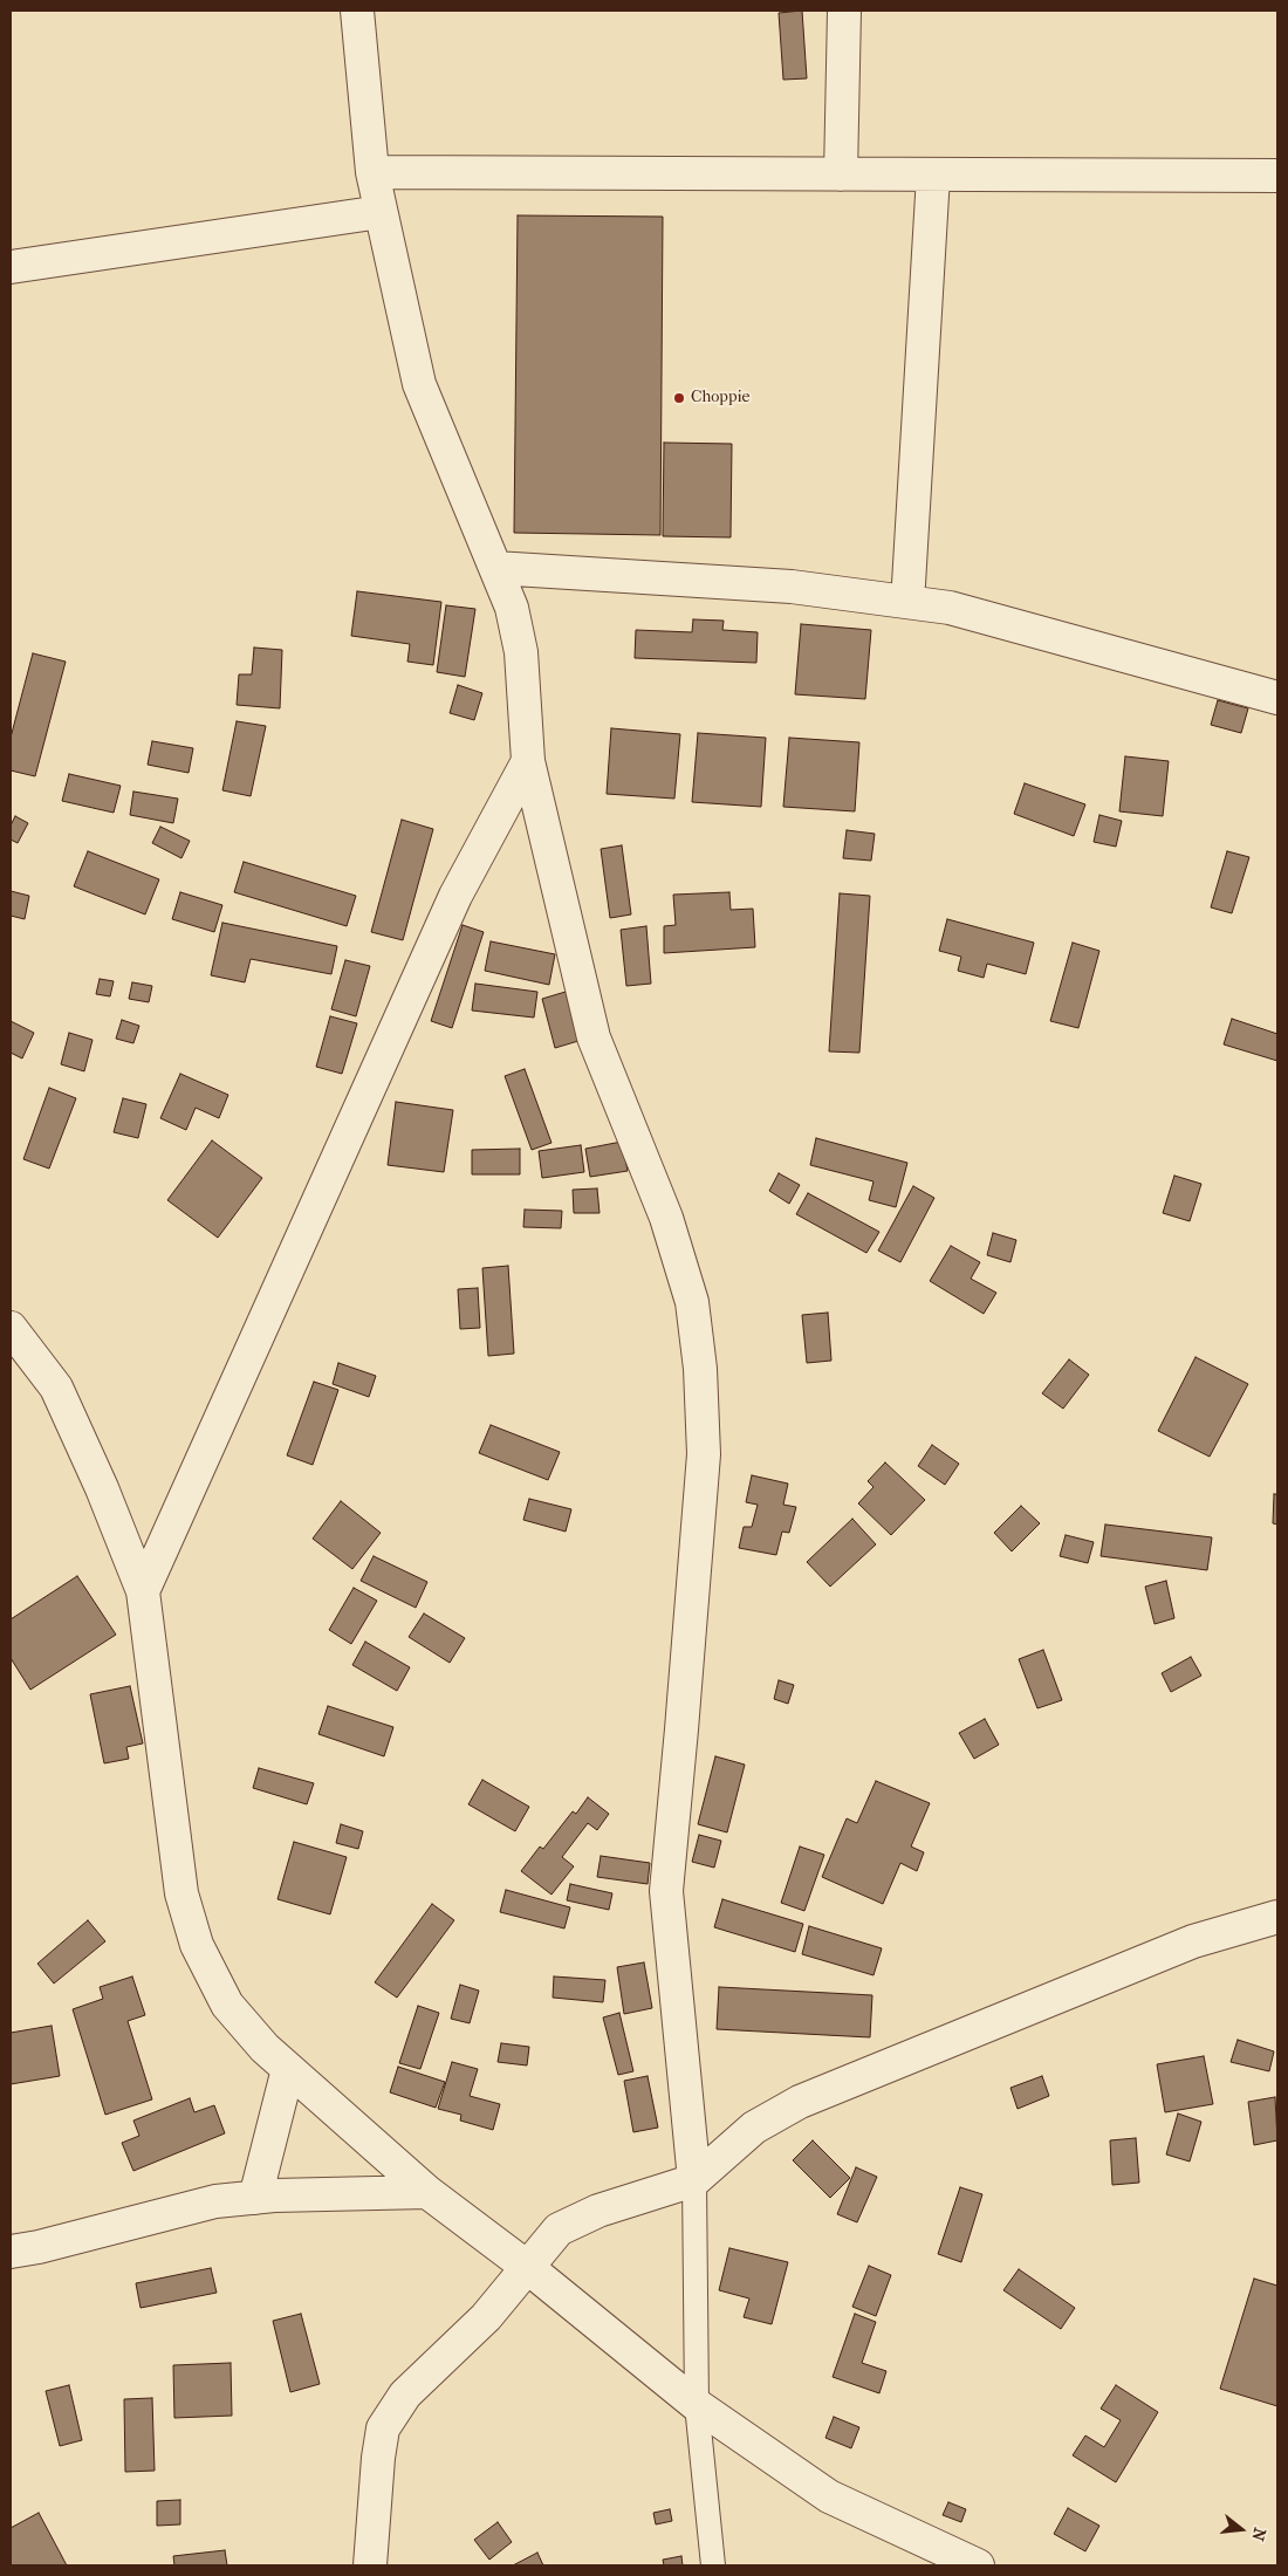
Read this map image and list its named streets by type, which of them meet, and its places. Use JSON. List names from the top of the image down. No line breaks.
{"places":["Choppie"],"north":"right"}
